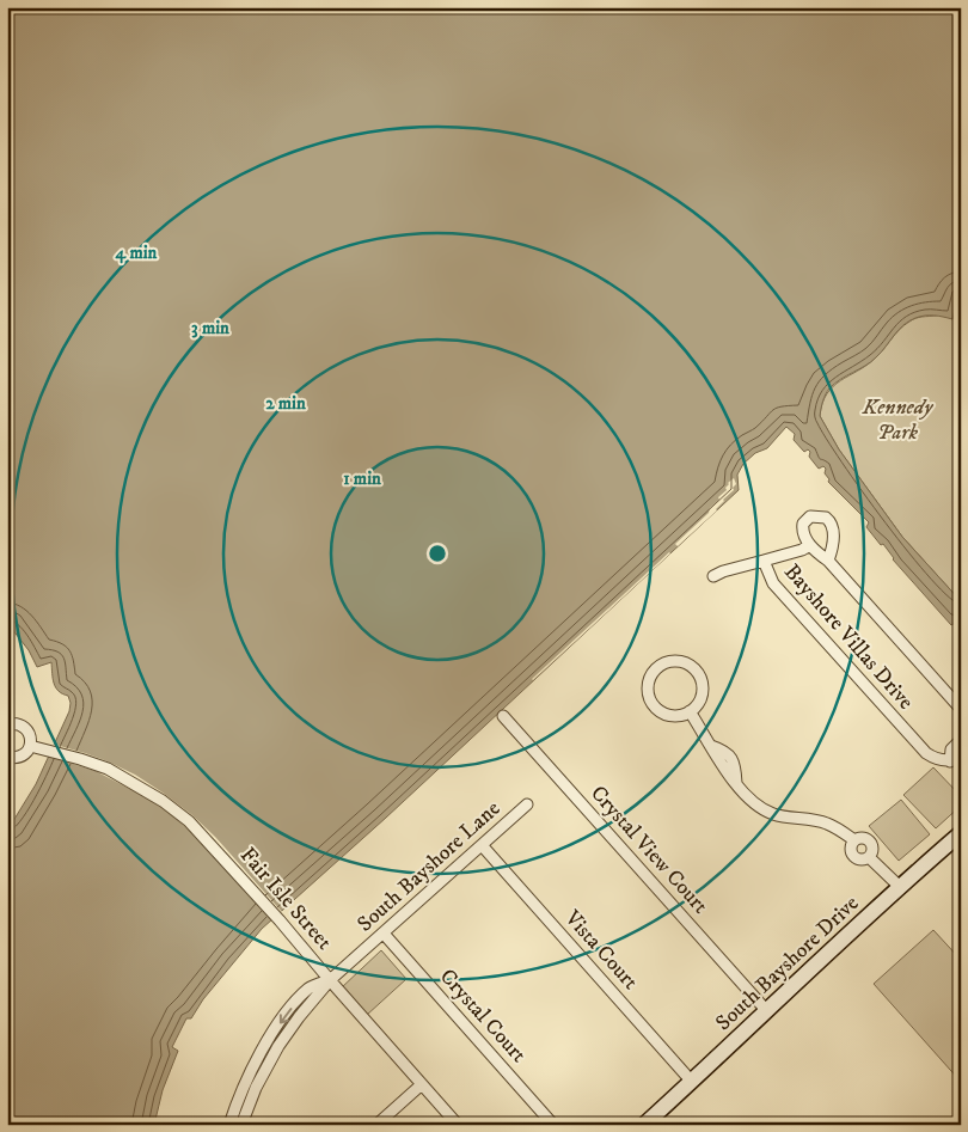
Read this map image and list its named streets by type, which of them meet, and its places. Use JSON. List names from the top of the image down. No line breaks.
{"streets":{"main road":["South Bayshore Drive"],"street":["Bayshore Villas Drive","Crystal View Court","South Bayshore Lane","Fair Isle Street","Vista Court","Crystal Court"]},"crossings":[["Crystal View Court","South Bayshore Drive"],["South Bayshore Lane","Fair Isle Street"],["South Bayshore Lane","Vista Court"],["South Bayshore Lane","Crystal Court"],["Vista Court","South Bayshore Drive"]],"parks":["Kennedy Park"],"rings":["4 min","3 min","2 min","1 min"]}
